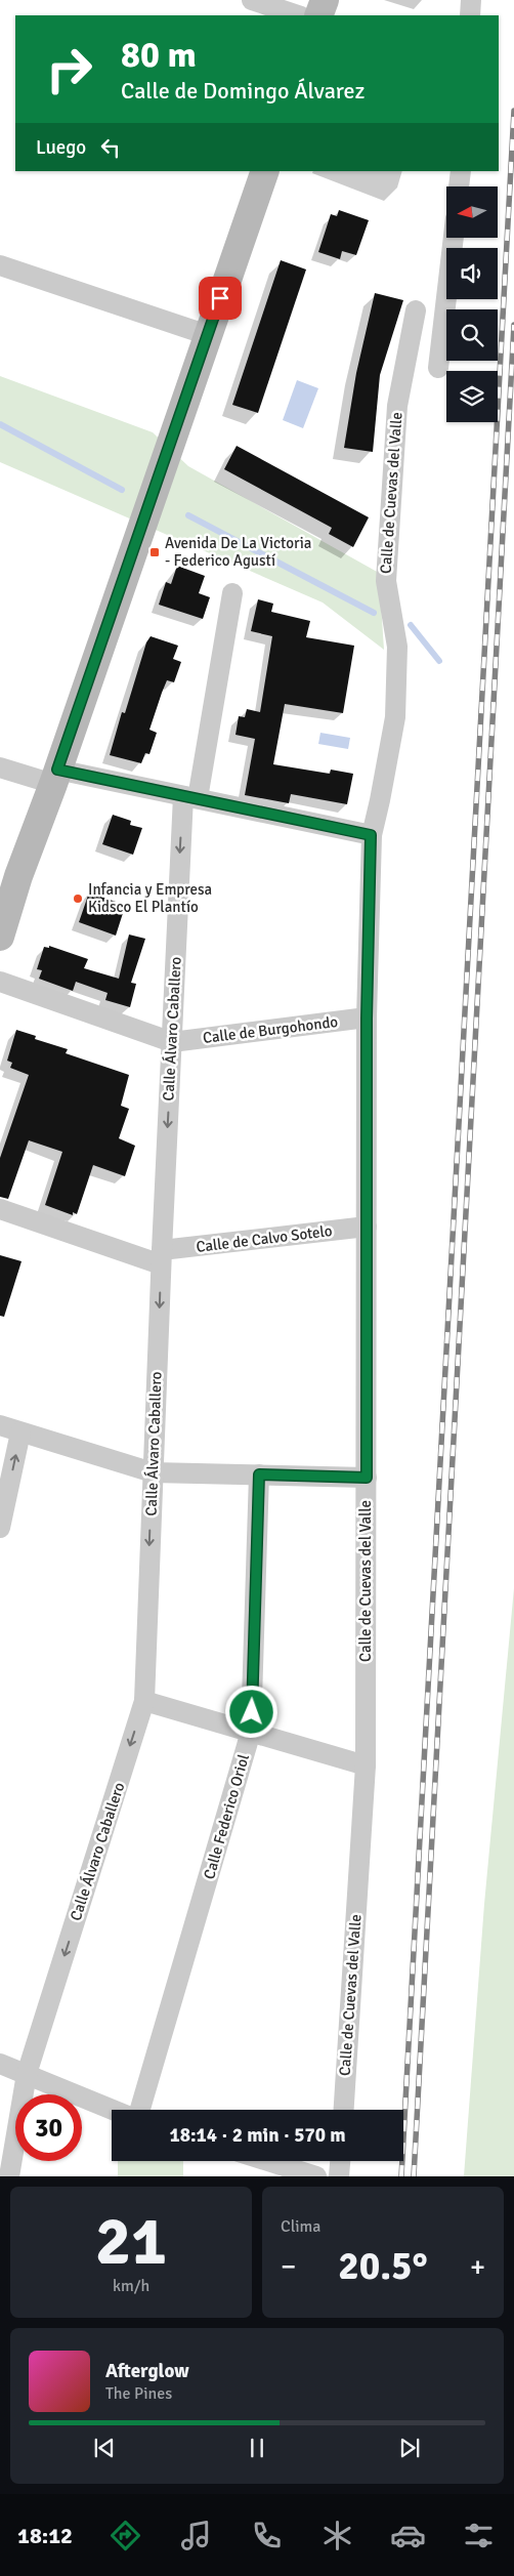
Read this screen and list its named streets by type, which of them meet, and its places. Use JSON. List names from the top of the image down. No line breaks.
{"streets":{"street":["Calle de Cuevas del Valle","Calle Álvaro Caballero","Calle de Burgohondo","Calle de Calvo Sotelo","Calle Federico Oriol"]},"crossings":[["Calle de Cuevas del Valle","Calle de Burgohondo"],["Calle de Cuevas del Valle","Calle de Calvo Sotelo"],["Calle Álvaro Caballero","Calle de Burgohondo"],["Calle Álvaro Caballero","Calle de Calvo Sotelo"]],"one_way":["Calle Álvaro Caballero"],"places":{"transit":["Avenida De La Victoria - Federico Agustí"],"other":["Infancia y Empresa Kidsco El Plantío"]},"north":"left","page":{"turn":["80 m","Calle de Domingo Álvarez"],"then":"Luego","limit":"30","trip":"18:14 · 2 min · 570 m","tile":[["21","km/h"],"Clima"],"heat":["−","20.5°","+"],"song":["Afterglow","The Pines"],"tabs":"18:12"}}
